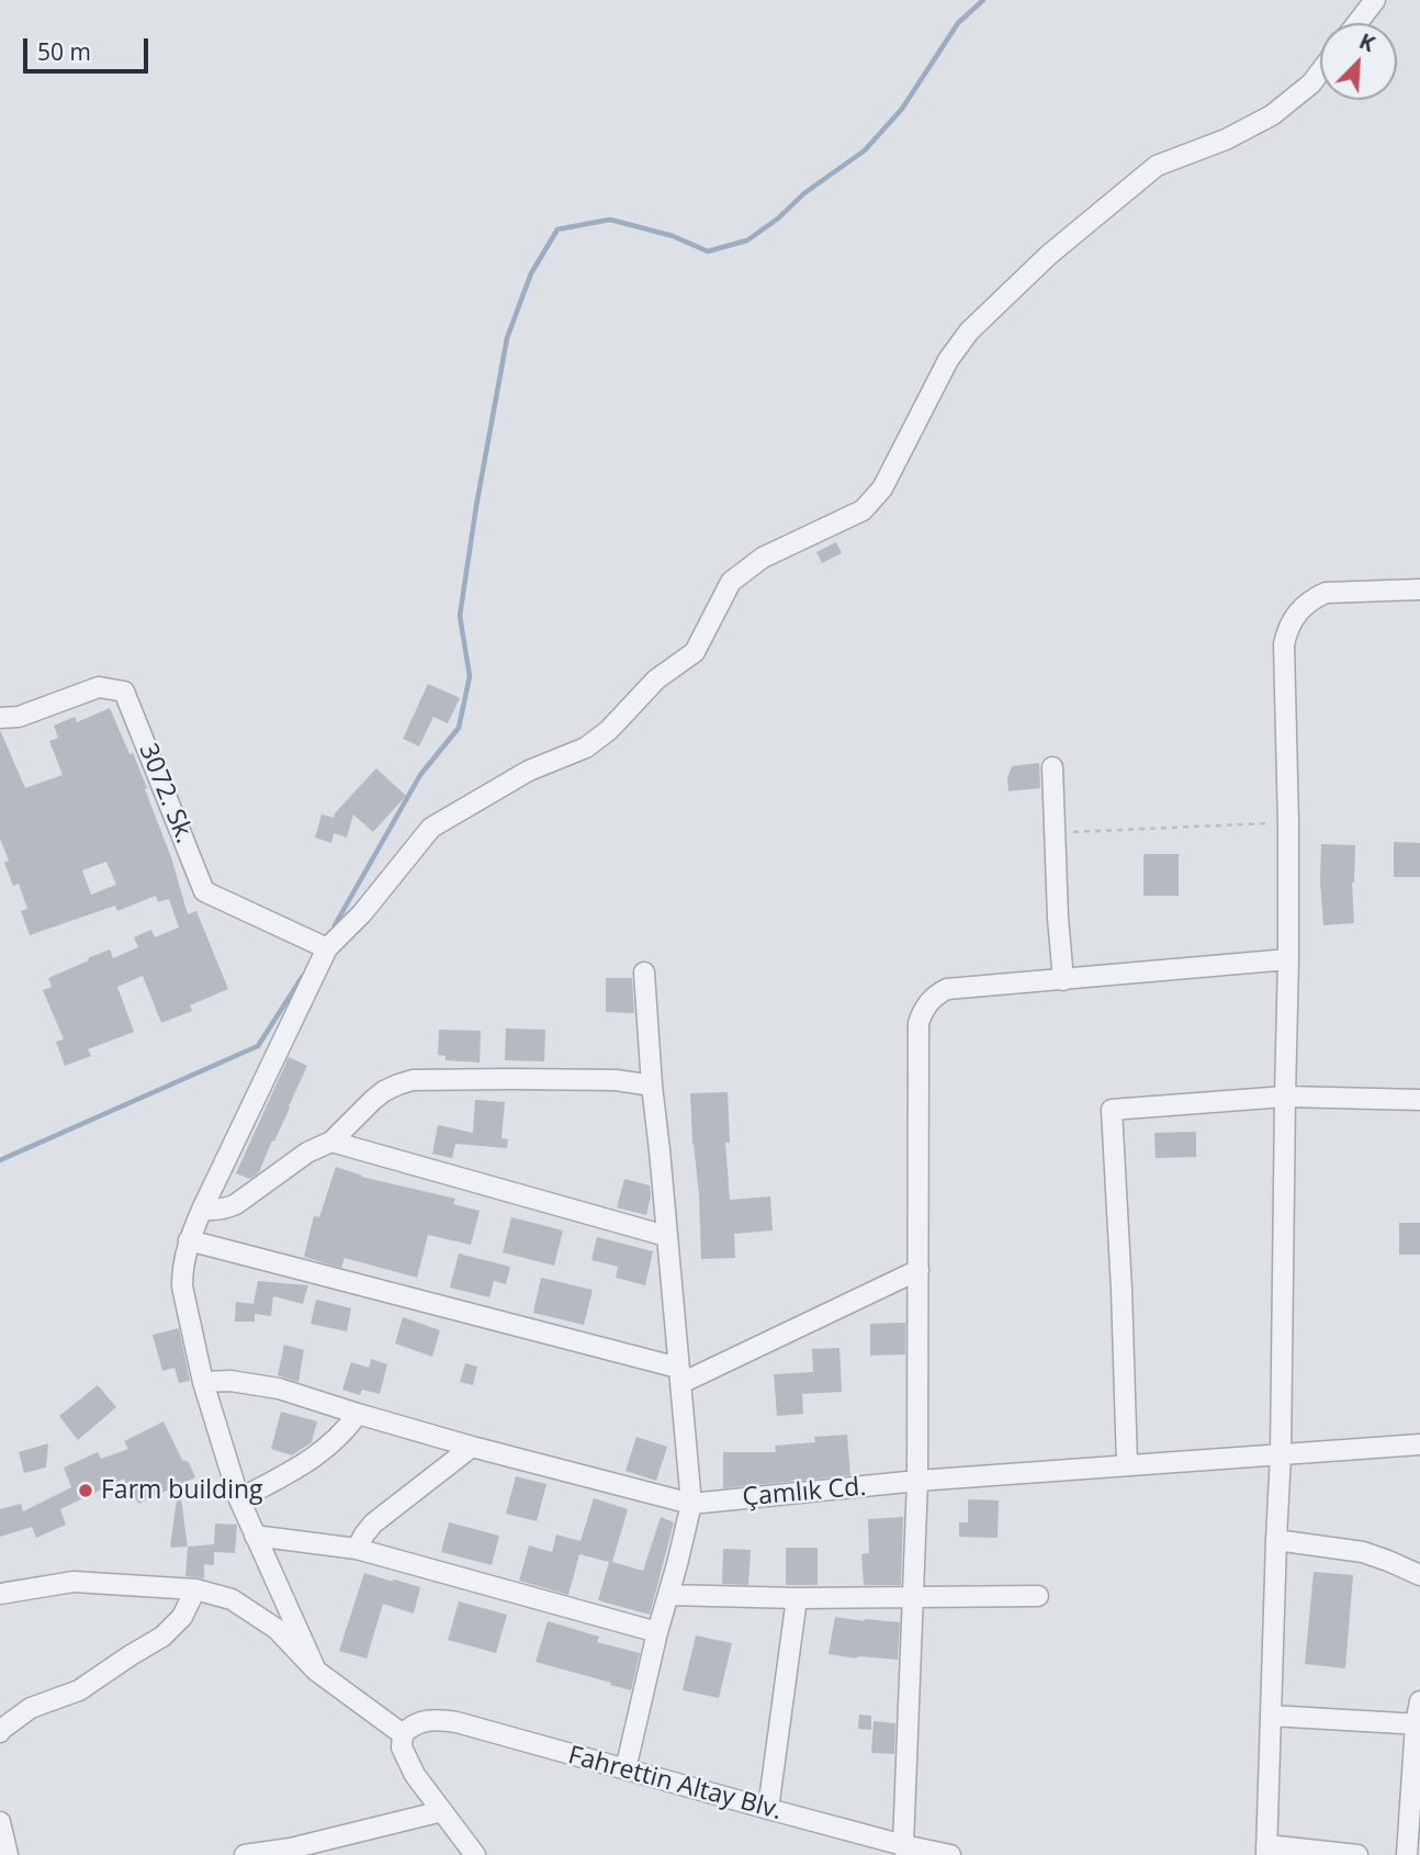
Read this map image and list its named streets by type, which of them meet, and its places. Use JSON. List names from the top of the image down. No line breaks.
{"streets":{"street":["3072. Sk.","Çamlık Cd.","Fahrettin Altay Blv."]},"places":["Farm building"],"scale_bar":"50 m","north":"top right"}
